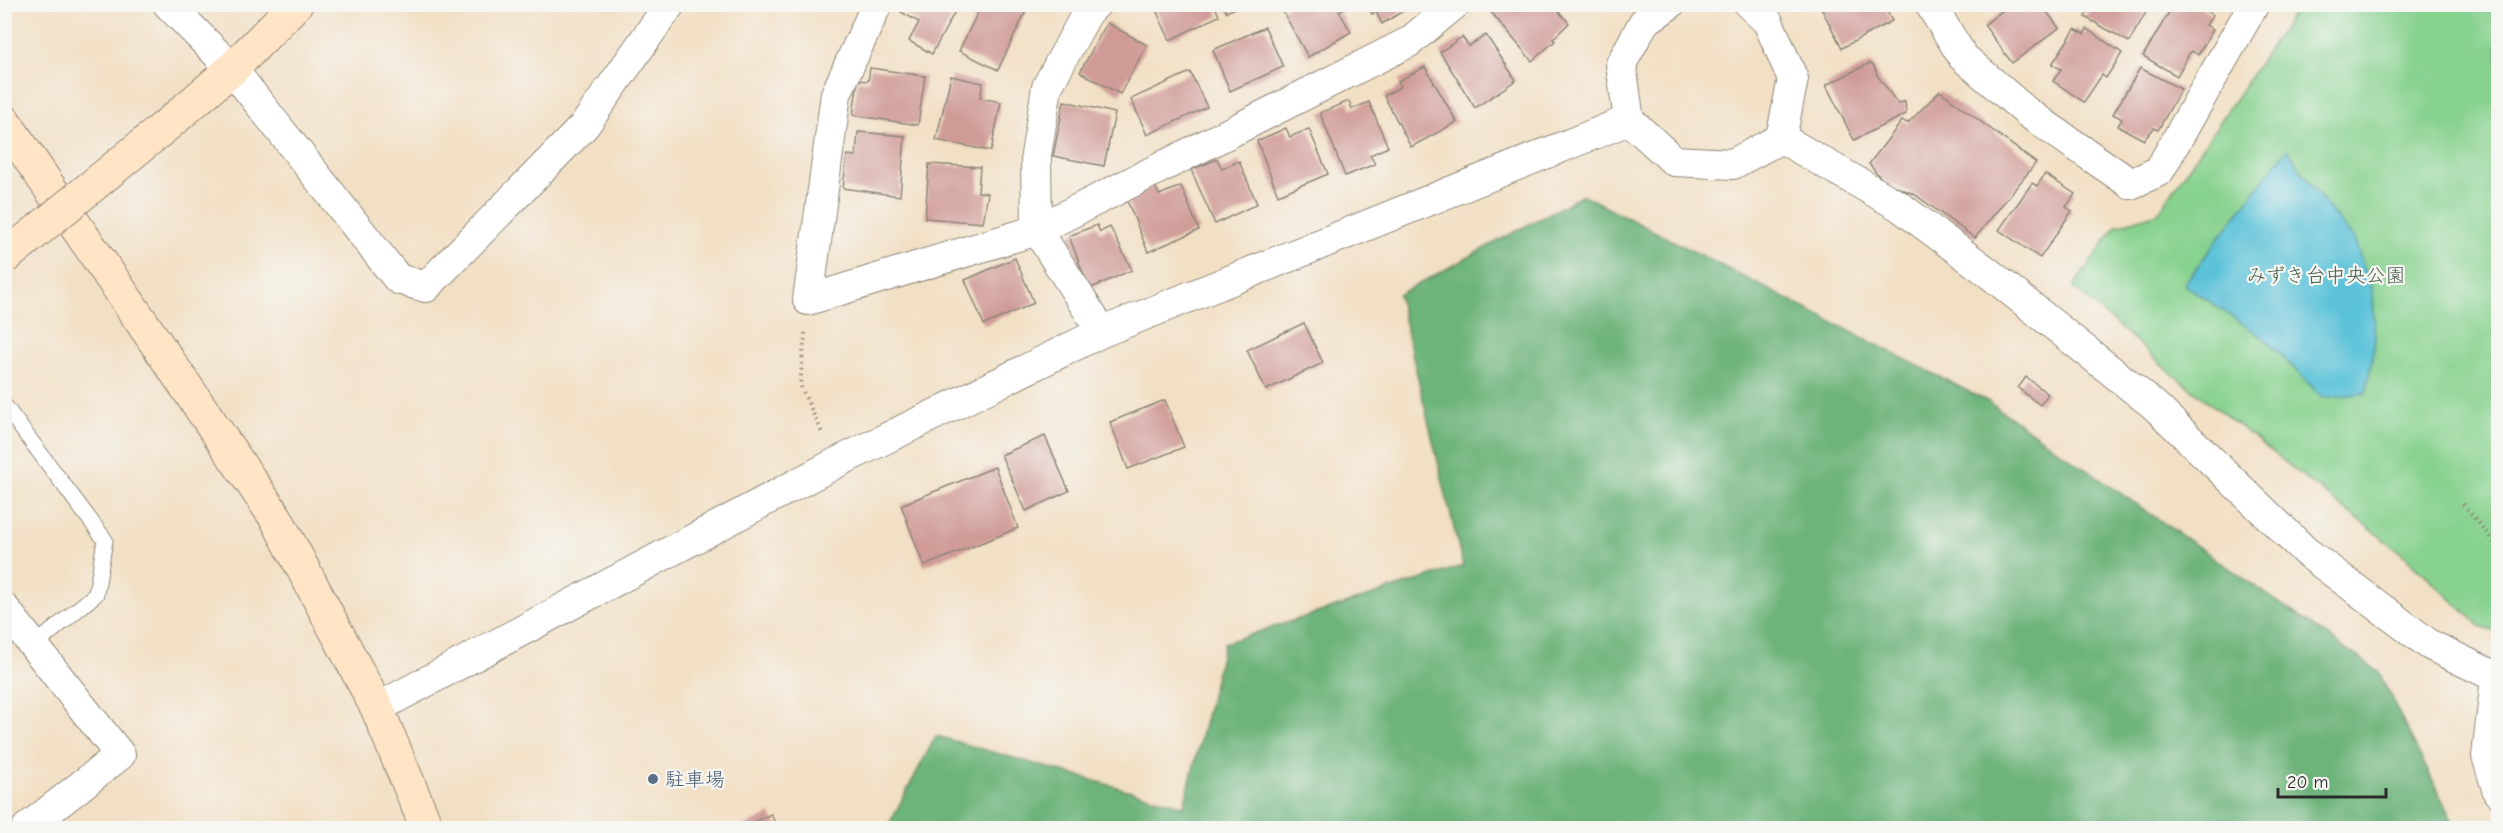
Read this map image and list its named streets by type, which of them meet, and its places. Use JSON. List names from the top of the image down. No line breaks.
{"parks":["みずき台中央公園"],"places":["駐車場"],"scale_bar":"20 m"}
